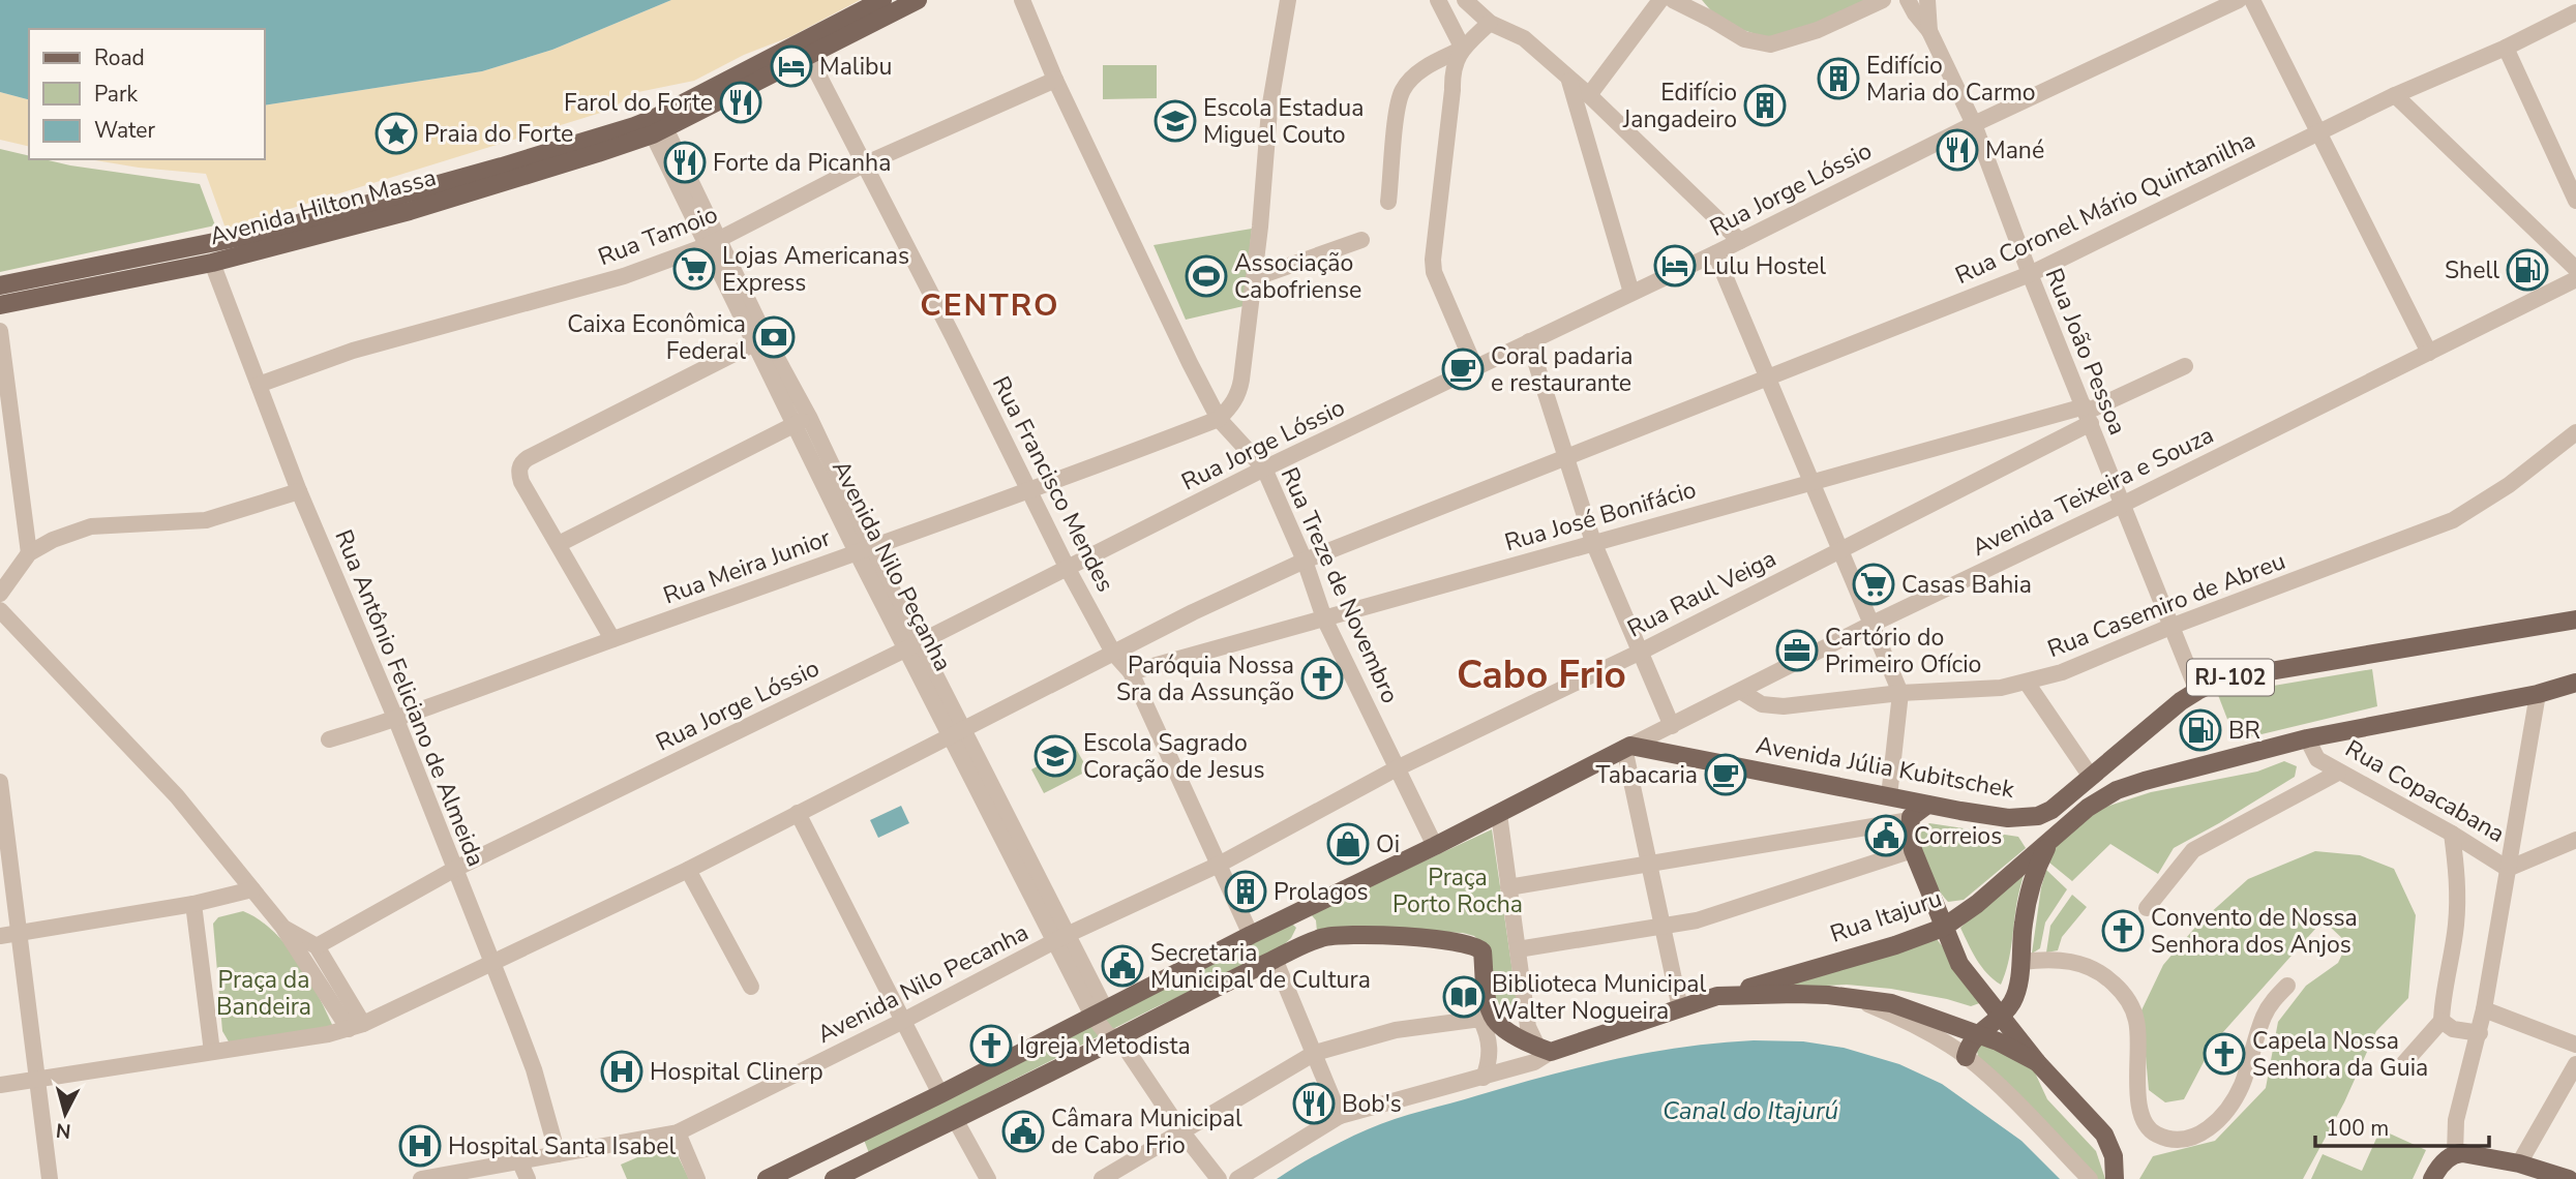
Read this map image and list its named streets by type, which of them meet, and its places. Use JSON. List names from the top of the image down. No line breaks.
{"streets":{"main road":["Avenida Hilton Massa","RJ-102","Avenida Júlia Kubitschek","Rua Itajuru"],"street":["Rua Jorge Lóssio","Rua Coronel Mário Quintanilha","Rua Tamoio","Rua João Pessoa","Rua Francisco Mendes","Avenida Teixeira e Souza","Rua José Bonifácio","Avenida Nilo Peçanha","Rua Meira Junior","Rua Treze de Novembro","Rua Raul Veiga","Rua Casemiro de Abreu","Rua Antônio Feliciano de Almeida","Rua Copacabana","Avenida Nilo Pecanha"]},"crossings":[["Rua Jorge Lóssio","Rua João Pessoa"],["Rua Jorge Lóssio","Rua Francisco Mendes"],["Rua Jorge Lóssio","Avenida Nilo Peçanha"],["Rua Jorge Lóssio","Rua Treze de Novembro"],["Rua Jorge Lóssio","Rua Antônio Feliciano de Almeida"],["Avenida Hilton Massa","Rua Francisco Mendes"],["Avenida Hilton Massa","Avenida Nilo Peçanha"],["Avenida Hilton Massa","Rua Antônio Feliciano de Almeida"],["Rua Coronel Mário Quintanilha","Rua João Pessoa"],["Rua Coronel Mário Quintanilha","Rua Francisco Mendes"],["Rua Coronel Mário Quintanilha","Avenida Nilo Peçanha"],["Rua Coronel Mário Quintanilha","Rua Treze de Novembro"],["Rua Coronel Mário Quintanilha","Rua Antônio Feliciano de Almeida"],["Rua Tamoio","Rua Francisco Mendes"],["Rua Tamoio","Avenida Nilo Peçanha"],["Rua Tamoio","Rua Treze de Novembro"],["Rua Tamoio","Rua Antônio Feliciano de Almeida"],["Rua João Pessoa","Avenida Teixeira e Souza"],["Rua João Pessoa","Rua José Bonifácio"],["Rua João Pessoa","Rua Raul Veiga"],["Rua João Pessoa","Rua Casemiro de Abreu"],["Rua João Pessoa","Avenida Júlia Kubitschek"],["Rua Francisco Mendes","Rua José Bonifácio"],["Rua Francisco Mendes","Rua Meira Junior"],["Rua Francisco Mendes","Rua Raul Veiga"],["Rua Francisco Mendes","Avenida Nilo Pecanha"],["Avenida Teixeira e Souza","Rua Casemiro de Abreu"],["Avenida Teixeira e Souza","Avenida Júlia Kubitschek"],["Rua José Bonifácio","Rua Treze de Novembro"],["Rua José Bonifácio","Rua Raul Veiga"],["Avenida Nilo Peçanha","Rua Meira Junior"],["Avenida Nilo Peçanha","Avenida Nilo Pecanha"],["Rua Meira Junior","Rua Treze de Novembro"],["Rua Meira Junior","Rua Antônio Feliciano de Almeida"],["Rua Treze de Novembro","Rua Raul Veiga"],["Rua Raul Veiga","Avenida Nilo Pecanha"],["Rua Antônio Feliciano de Almeida","Avenida Nilo Pecanha"]],"districts":["CENTRO","Cabo Frio"],"water":["Canal do Itajurú"],"parks":["Praça Porto Rocha","Praça da Bandeira"],"places":{"hotel":["Malibu","Lulu Hostel"],"building":["Edifício Maria do Carmo","Edifício Jangadeiro","Prolagos"],"restaurant":["Farol do Forte","Mané","Forte da Picanha","Bob's"],"school or university":["Escola Estadua Miguel Couto","Escola Sagrado Coração de Jesus"],"place":["Praia do Forte"],"supermarket":["Lojas Americanas Express","Casas Bahia"],"fuel station":["Shell","BR"],"sports":["Associação Cabofriense"],"bank":["Caixa Econômica Federal"],"cafe":["Coral padaria e restaurante","Tabacaria"],"office":["Cartório do Primeiro Ofício"],"church":["Paróquia Nossa Sra da Assunção","Convento de Nossa Senhora dos Anjos","Igreja Metodista","Capela Nossa Senhora da Guia"],"public building":["Correios","Secretaria Municipal de Cultura","Câmara Municipal de Cabo Frio"],"shop":["Oi"],"library":["Biblioteca Municipal Walter Nogueira"],"hospital":["Hospital Clinerp","Hospital Santa Isabel"]},"legend":["Road","Park","Water"],"scale_bar":"100 m","north":"bottom"}
